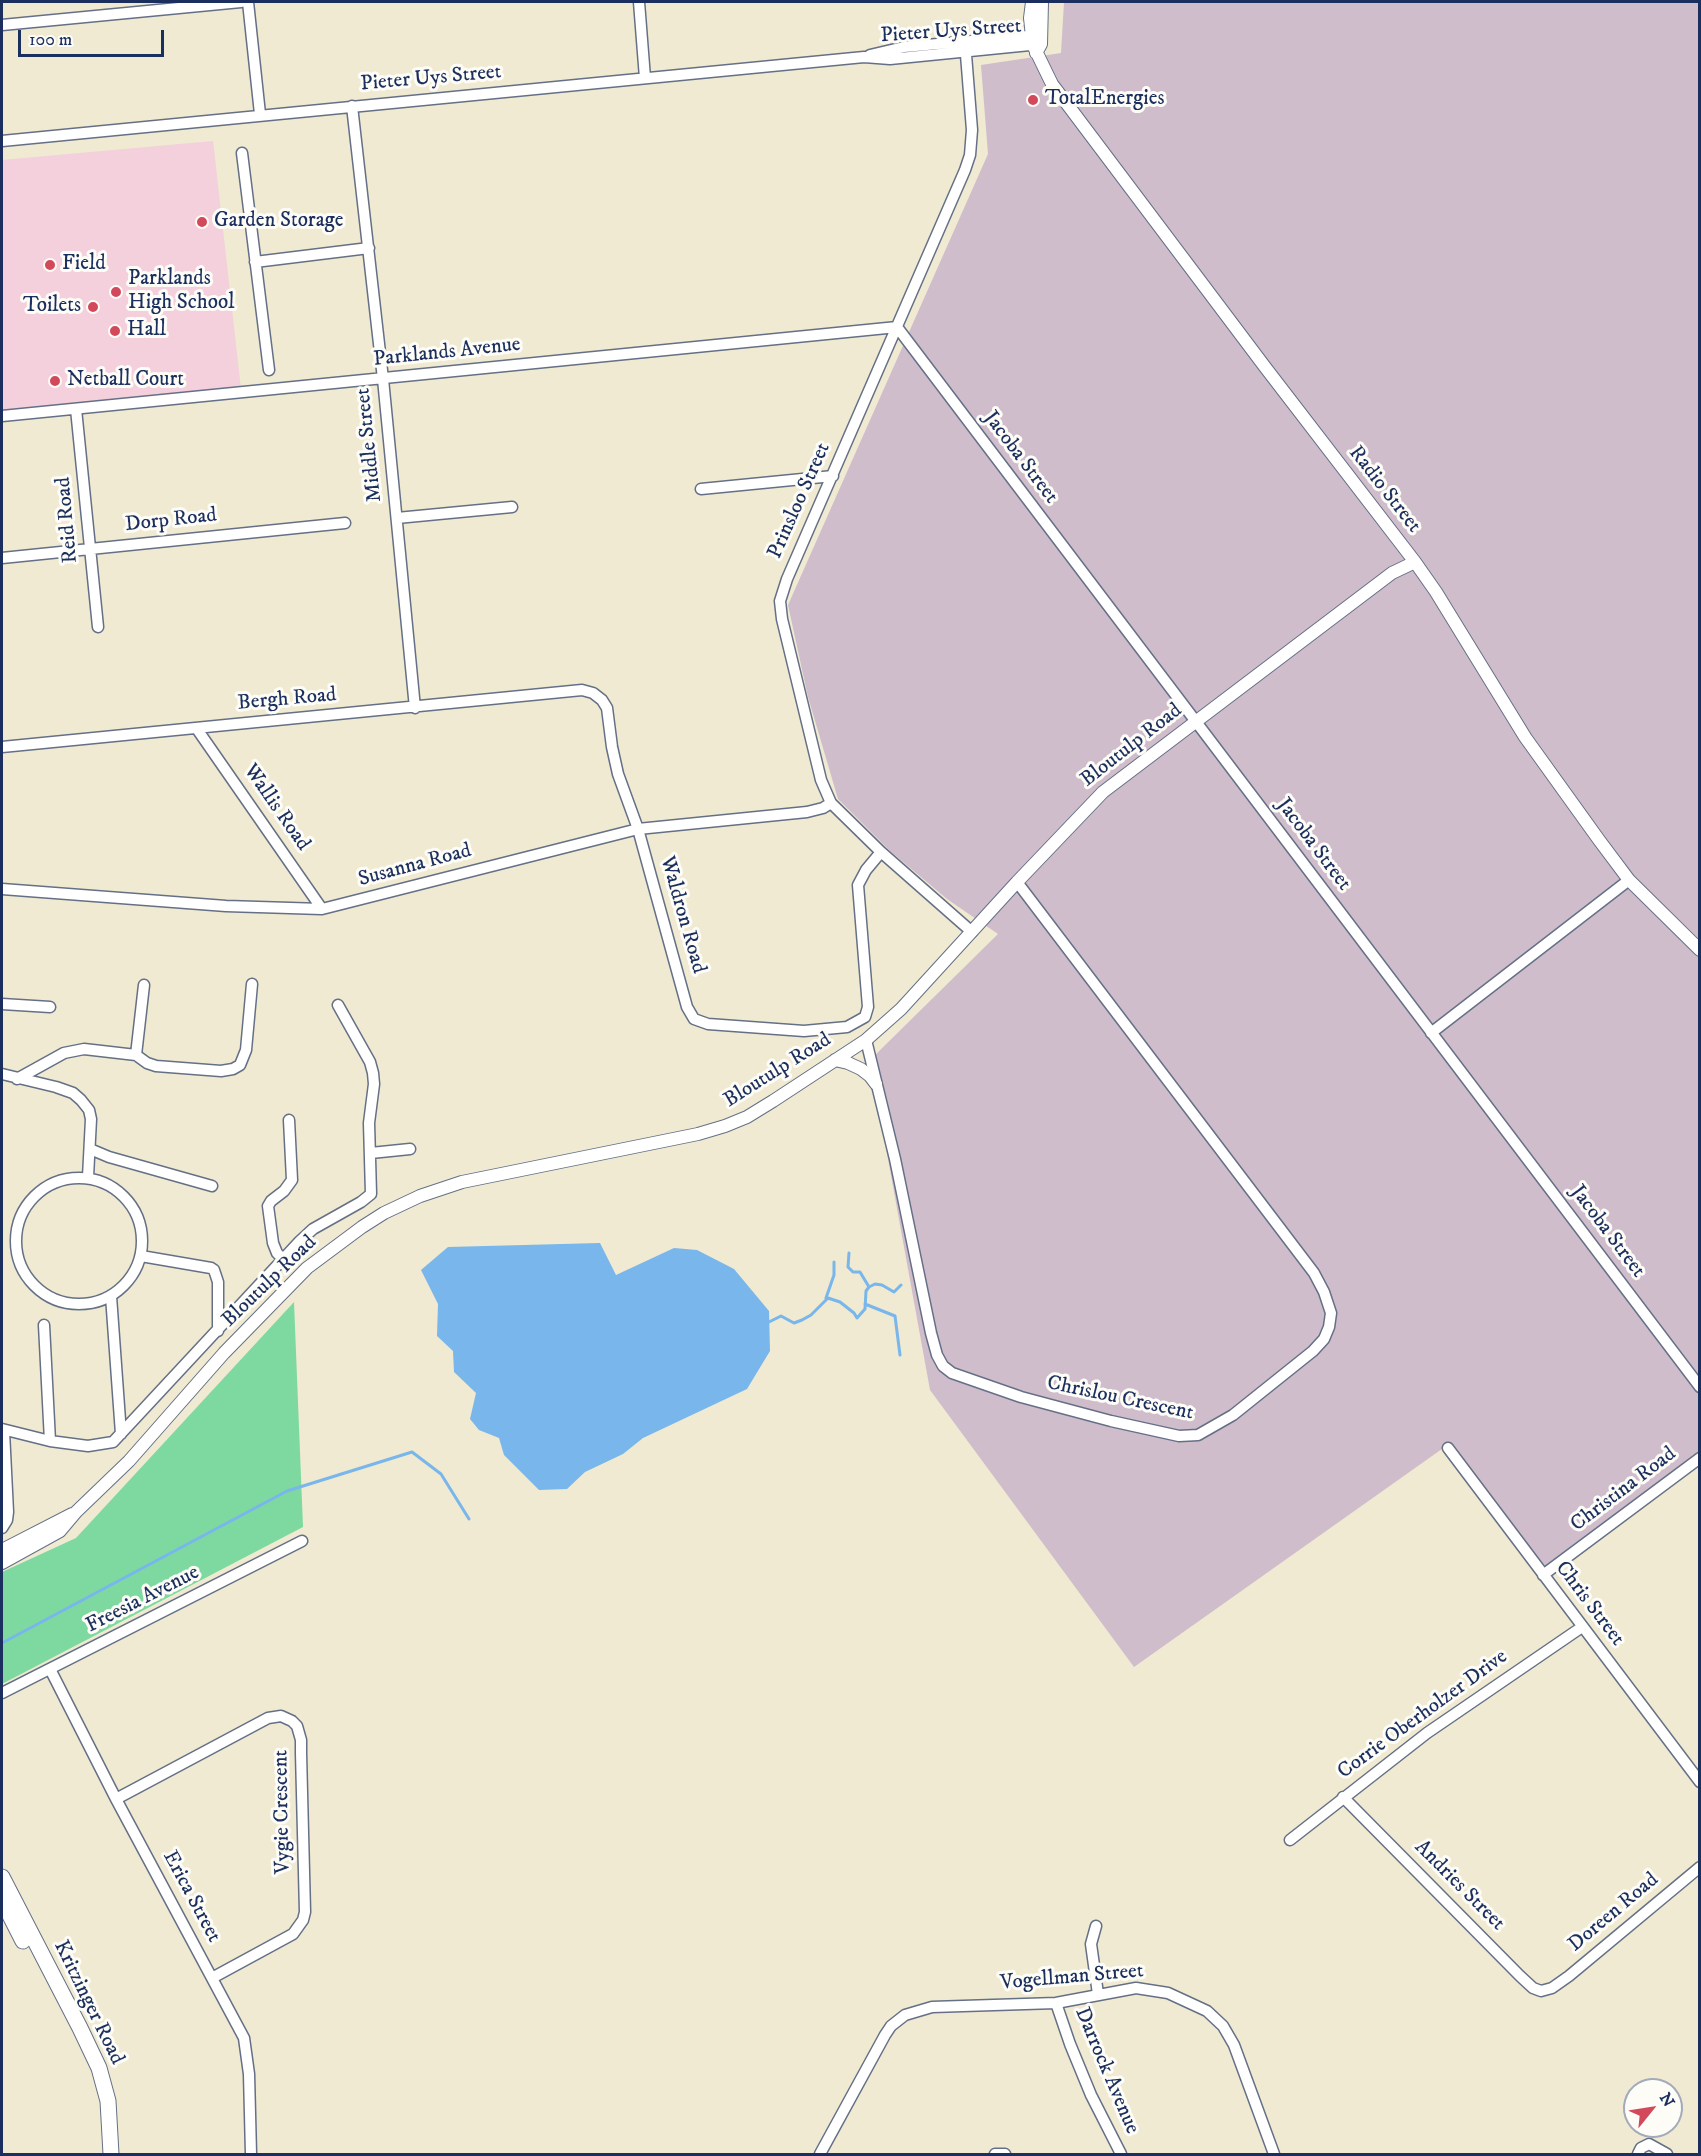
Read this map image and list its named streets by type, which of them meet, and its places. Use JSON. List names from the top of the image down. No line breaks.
{"streets":{"main road":["Kritzinger Road"],"street":["Pieter Uys Street","Parklands Avenue","Middle Street","Jacoba Street","Radio Street","Prinsloo Street","Reid Road","Dorp Road","Bergh Road","Bloutulp Road","Wallis Road","Susanna Road","Waldron Road","Chrislou Crescent","Christina Road","Freesia Avenue","Chris Street","Corrie Oberholzer Drive","Vygie Crescent","Andries Street","Erica Street","Doreen Road","Vogellman Street","Darrock Avenue"]},"crossings":[["Pieter Uys Street","Middle Street"],["Pieter Uys Street","Radio Street"],["Pieter Uys Street","Prinsloo Street"],["Parklands Avenue","Middle Street"],["Parklands Avenue","Jacoba Street"],["Parklands Avenue","Prinsloo Street"],["Parklands Avenue","Reid Road"],["Middle Street","Bergh Road"],["Jacoba Street","Prinsloo Street"],["Jacoba Street","Bloutulp Road"],["Radio Street","Bloutulp Road"],["Prinsloo Street","Bloutulp Road"],["Prinsloo Street","Susanna Road"],["Prinsloo Street","Waldron Road"],["Reid Road","Dorp Road"],["Bergh Road","Wallis Road"],["Bergh Road","Waldron Road"],["Bloutulp Road","Chrislou Crescent"],["Wallis Road","Susanna Road"],["Susanna Road","Waldron Road"],["Christina Road","Chris Street"],["Freesia Avenue","Erica Street"],["Chris Street","Corrie Oberholzer Drive"],["Corrie Oberholzer Drive","Andries Street"],["Vygie Crescent","Erica Street"],["Andries Street","Doreen Road"],["Vogellman Street","Darrock Avenue"]],"places":["TotalEnergies","Garden Storage","Field","Parklands High School","Toilets","Hall","Netball Court"],"scale_bar":"100 m","north":"top right"}
